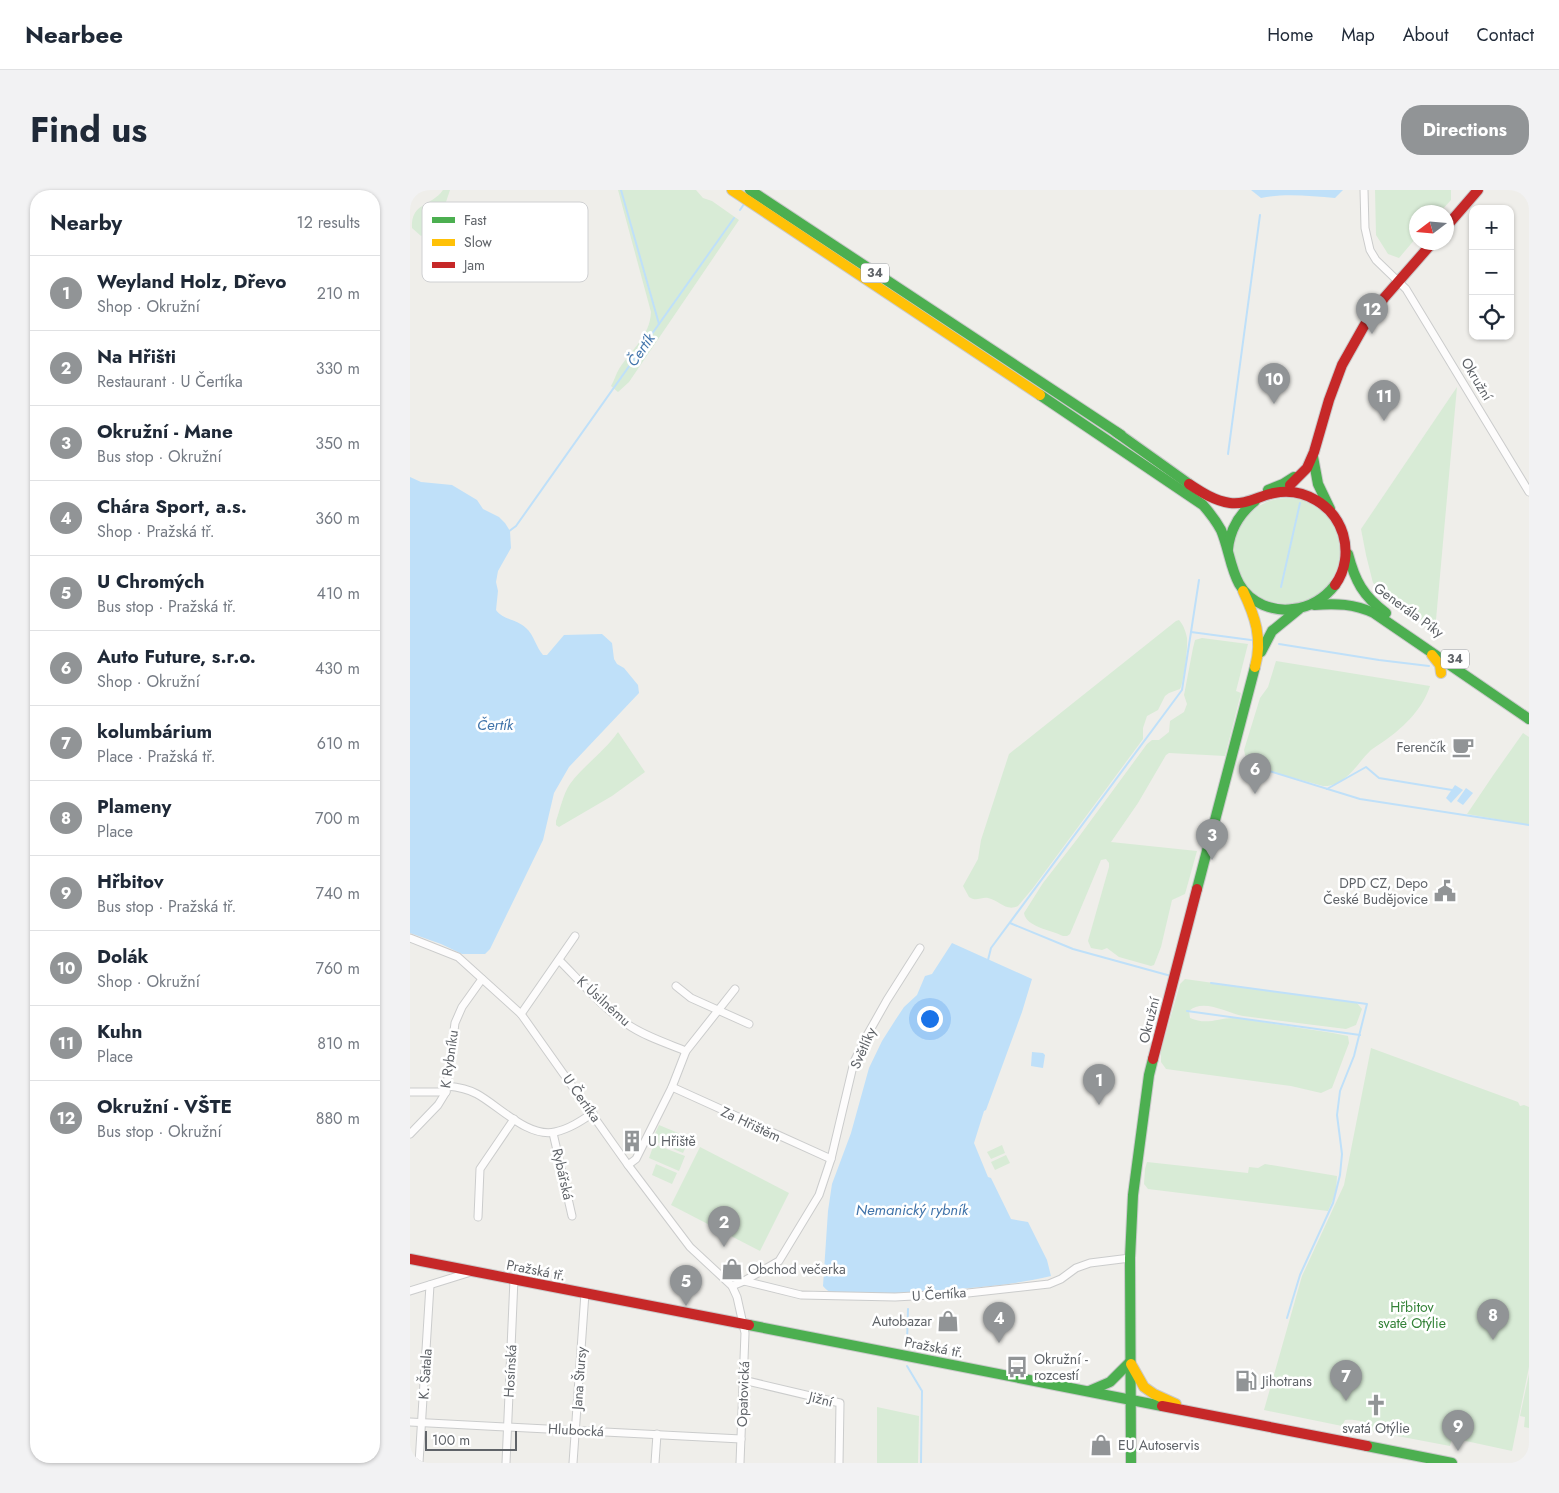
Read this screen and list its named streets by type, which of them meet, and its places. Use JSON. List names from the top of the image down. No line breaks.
{"streets":{"main road":["34","Okružní","Generála Píky","Pražská tř."],"street":["K Úsilnému","Světlíky","K Rybníku","U Čertíka","Za Hřištěm","Rybářská","Hosínská","K. Šatala","Jana Štursy","Opatovická","Jižní","Hlubocká"]},"crossings":[["34","Okružní"],["34","Generála Píky"],["Okružní","Generála Píky"],["Okružní","U Čertíka"],["Okružní","Pražská tř."],["Světlíky","Za Hřištěm"],["K Rybníku","U Čertíka"],["K Rybníku","Rybářská"],["U Čertíka","Rybářská"],["U Čertíka","Opatovická"],["Pražská tř.","Hosínská"],["Pražská tř.","Jana Štursy"],["Pražská tř.","Opatovická"],["Hosínská","Hlubocká"],["K. Šatala","Hlubocká"],["Jana Štursy","Hlubocká"],["Opatovická","Jižní"],["Opatovická","Hlubocká"]],"water":["Čertík","Nemanický rybník"],"parks":["Hřbitov svaté Otýlie"],"places":{"cafe":["Ferenčík"],"public building":["DPD CZ, Depo České Budějovice"],"building":["U Hřiště"],"shop":["Obchod večerka","Autobazar","EU Autoservis"],"bus stop":["Okružní - rozcestí"],"fuel station":["Jihotrans"],"church":["svatá Otýlie"]},"legend":["Fast","Slow","Jam"],"scale_bar":"100 m","north":"left","page":{"header":"Nearbee","nav":["Home","Map","About","Contact"],"title":"Find us","buttons":"Directions","heading":["Nearby","12 results"],"map_buttons":["+","−"],"list":[{"mark":"1","name":"Weyland Holz, Dřevo","note":"Shop · Okružní","value":"210 m"},{"mark":"2","name":"Na Hřišti","note":"Restaurant · U Čertíka","value":"330 m"},{"mark":"3","name":"Okružní - Mane","note":"Bus stop · Okružní","value":"350 m"},{"mark":"4","name":"Chára Sport, a.s.","note":"Shop · Pražská tř.","value":"360 m"},{"mark":"5","name":"U Chromých","note":"Bus stop · Pražská tř.","value":"410 m"},{"mark":"6","name":"Auto Future, s.r.o.","note":"Shop · Okružní","value":"430 m"},{"mark":"7","name":"kolumbárium","note":"Place · Pražská tř.","value":"610 m"},{"mark":"8","name":"Plameny","note":"Place","value":"700 m"},{"mark":"9","name":"Hřbitov","note":"Bus stop · Pražská tř.","value":"740 m"},{"mark":"10","name":"Dolák","note":"Shop · Okružní","value":"760 m"},{"mark":"11","name":"Kuhn","note":"Place","value":"810 m"},{"mark":"12","name":"Okružní - VŠTE","note":"Bus stop · Okružní","value":"880 m"}],"pins":["12","10","11","6","3","1","2","5","8","4","7","9"],"scale":"100 m"}}
